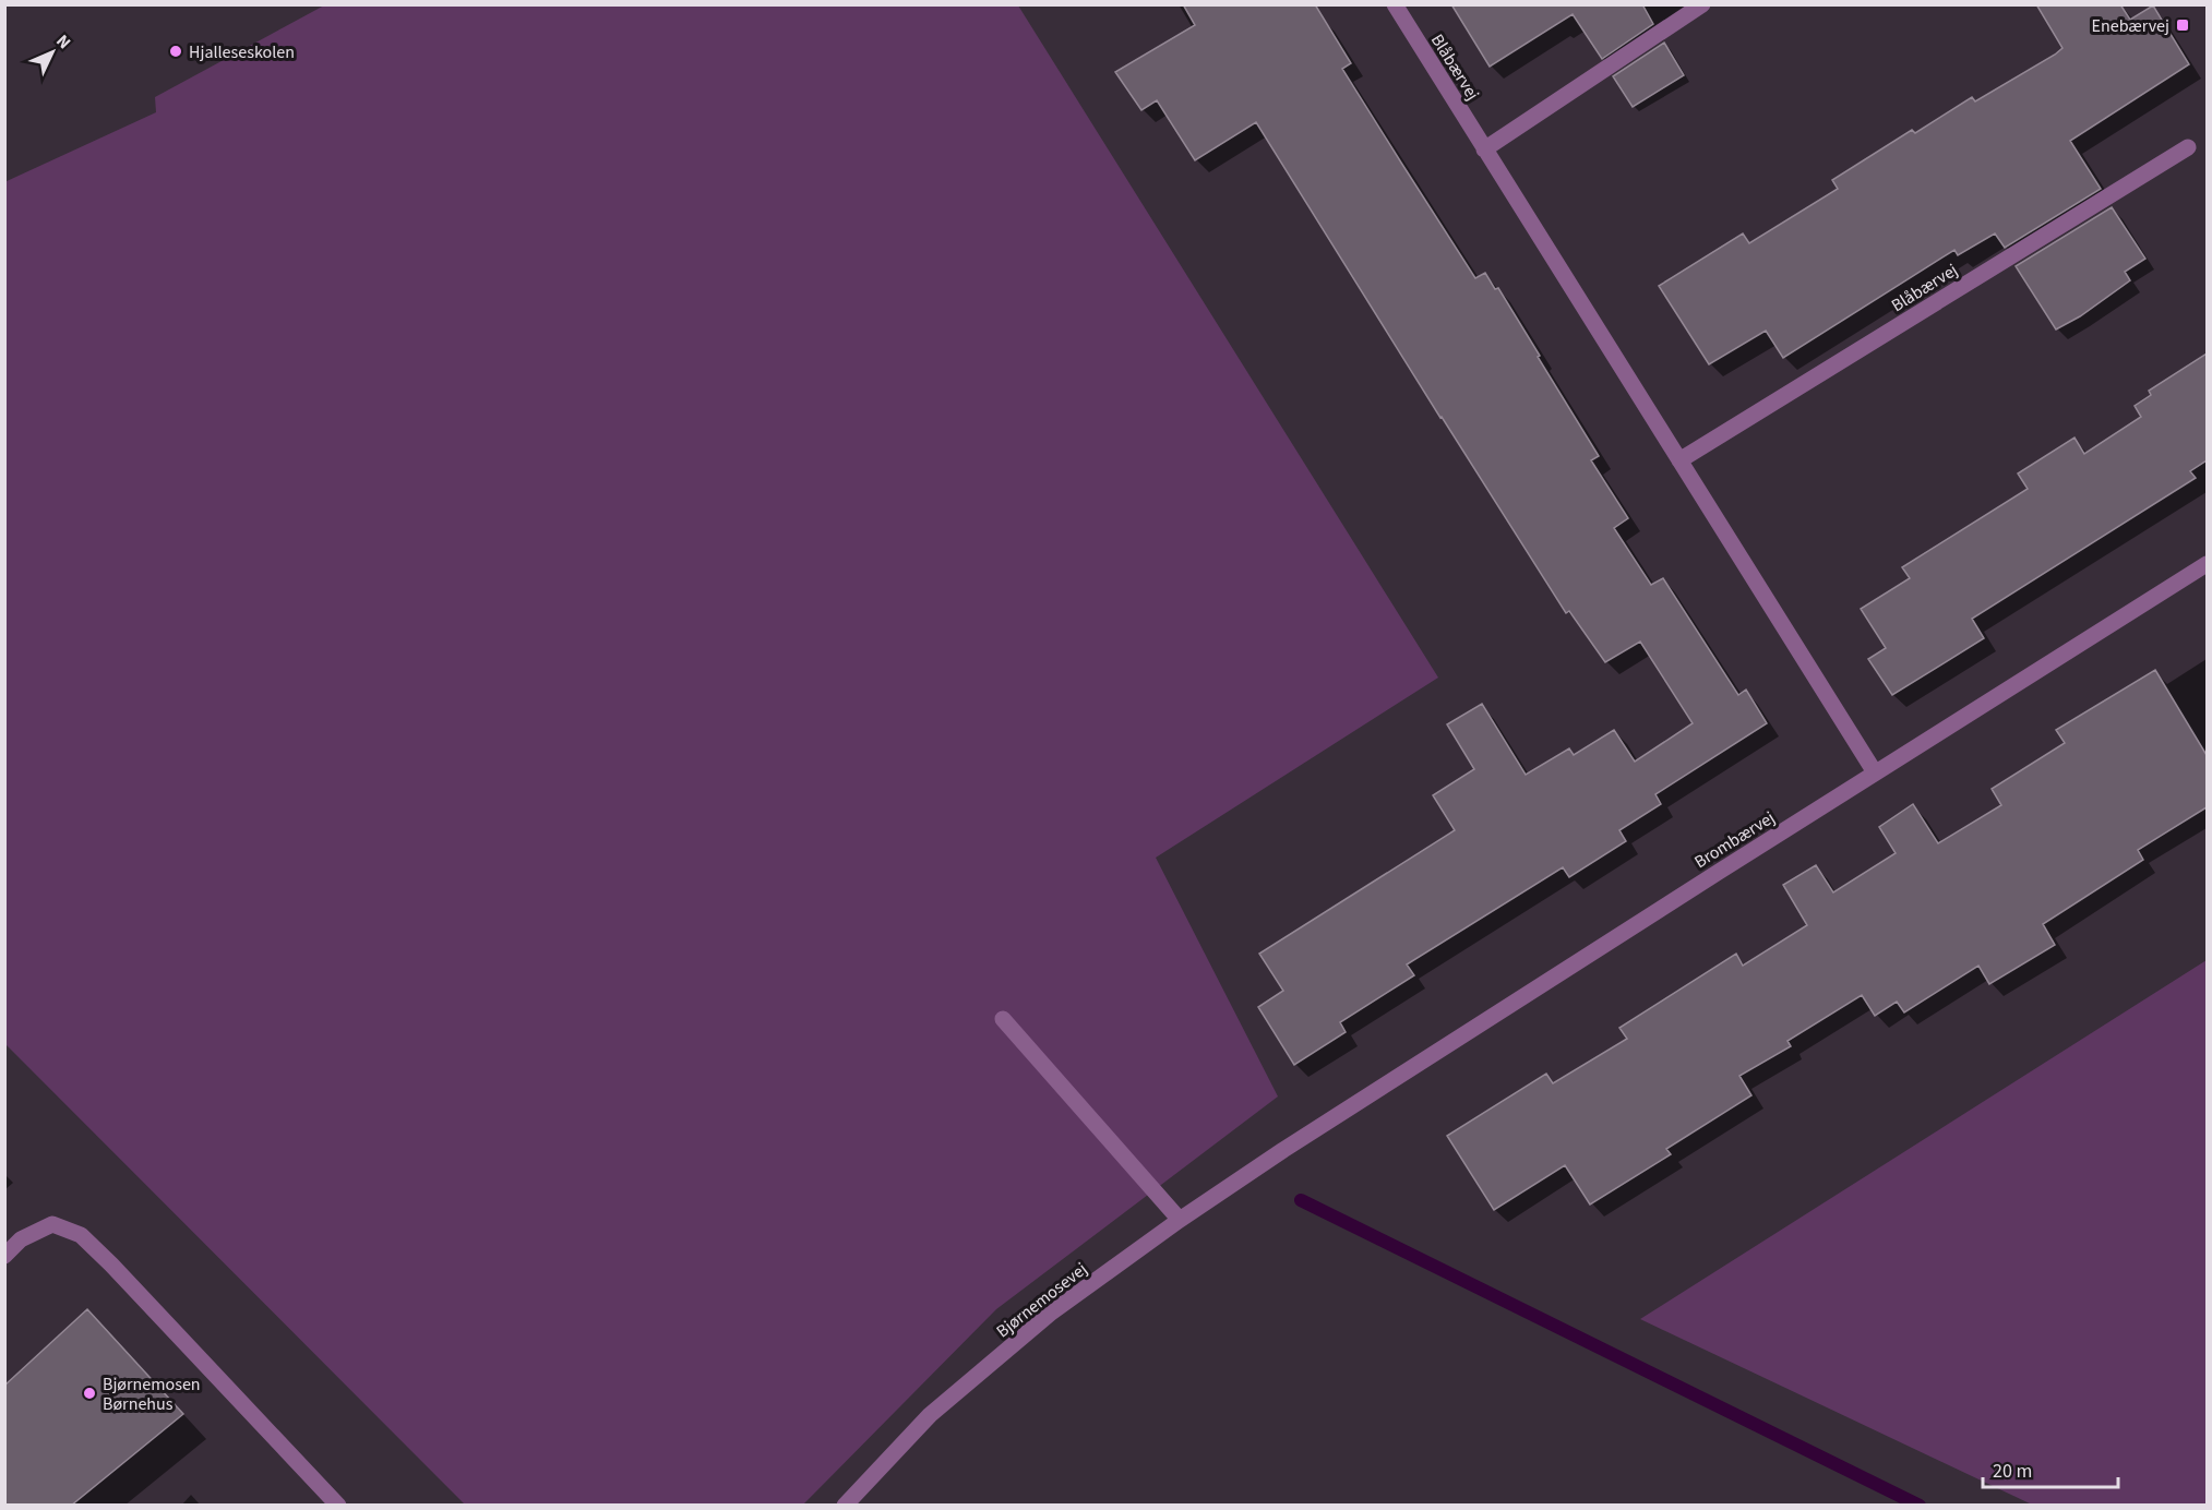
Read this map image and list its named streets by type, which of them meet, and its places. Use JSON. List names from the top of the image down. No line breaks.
{"streets":{"street":["Blåbærvej","Brombærvej","Bjørnemosevej"]},"crossings":[["Blåbærvej","Brombærvej"],["Brombærvej","Bjørnemosevej"]],"places":{"transit":["Enebærvej"],"other":["Hjalleseskolen","Bjørnemosen Børnehus"]},"scale_bar":"20 m","north":"top right"}
